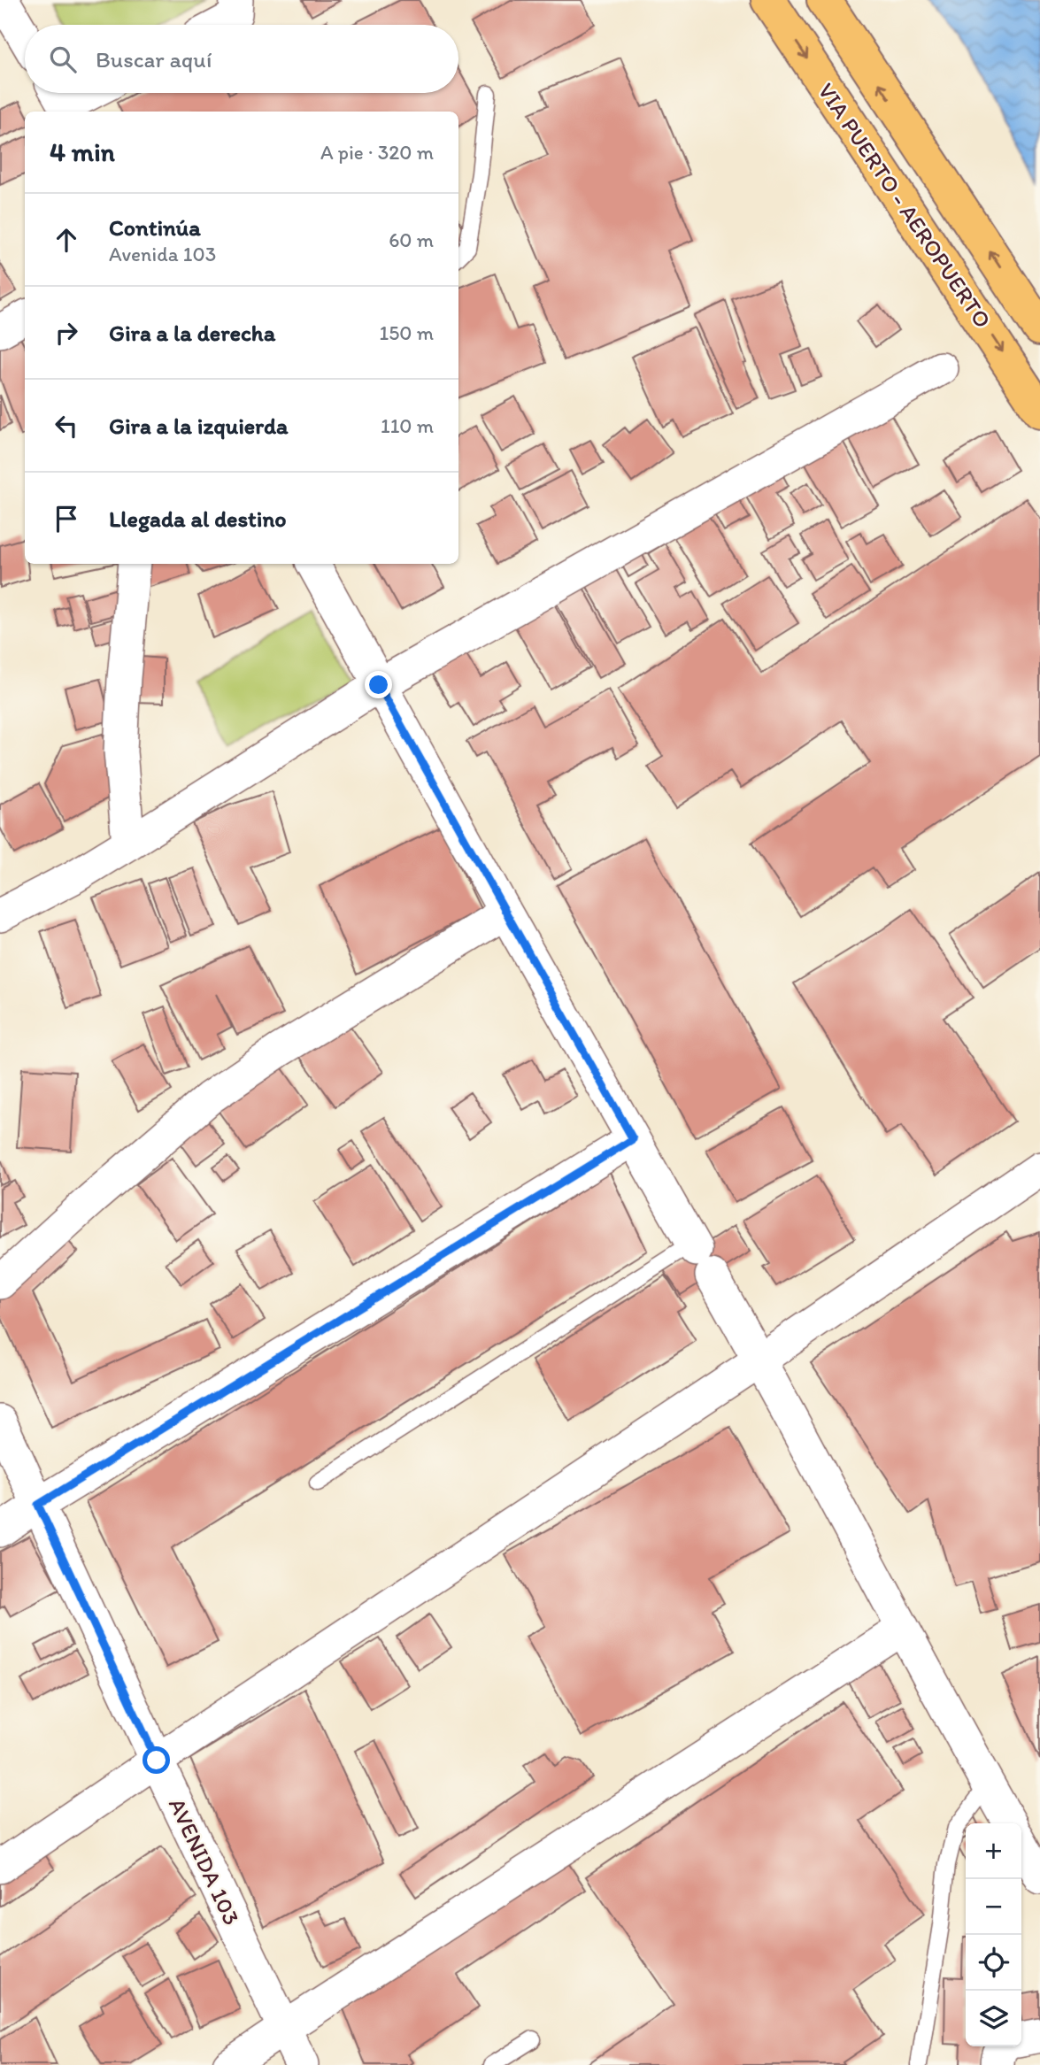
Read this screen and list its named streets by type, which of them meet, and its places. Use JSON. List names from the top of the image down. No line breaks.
{"streets":{"main road":["VIA PUERTO - AEROPUERTO"],"street":["AVENIDA 103"]},"page":{"search":"Buscar aquí","heading":["4 min","A pie · 320 m"],"list":[["Continúa","Avenida 103","60 m"],["Gira a la derecha","150 m"],["Gira a la izquierda","110 m"],"Llegada al destino"],"map_buttons":["+","−"]}}
